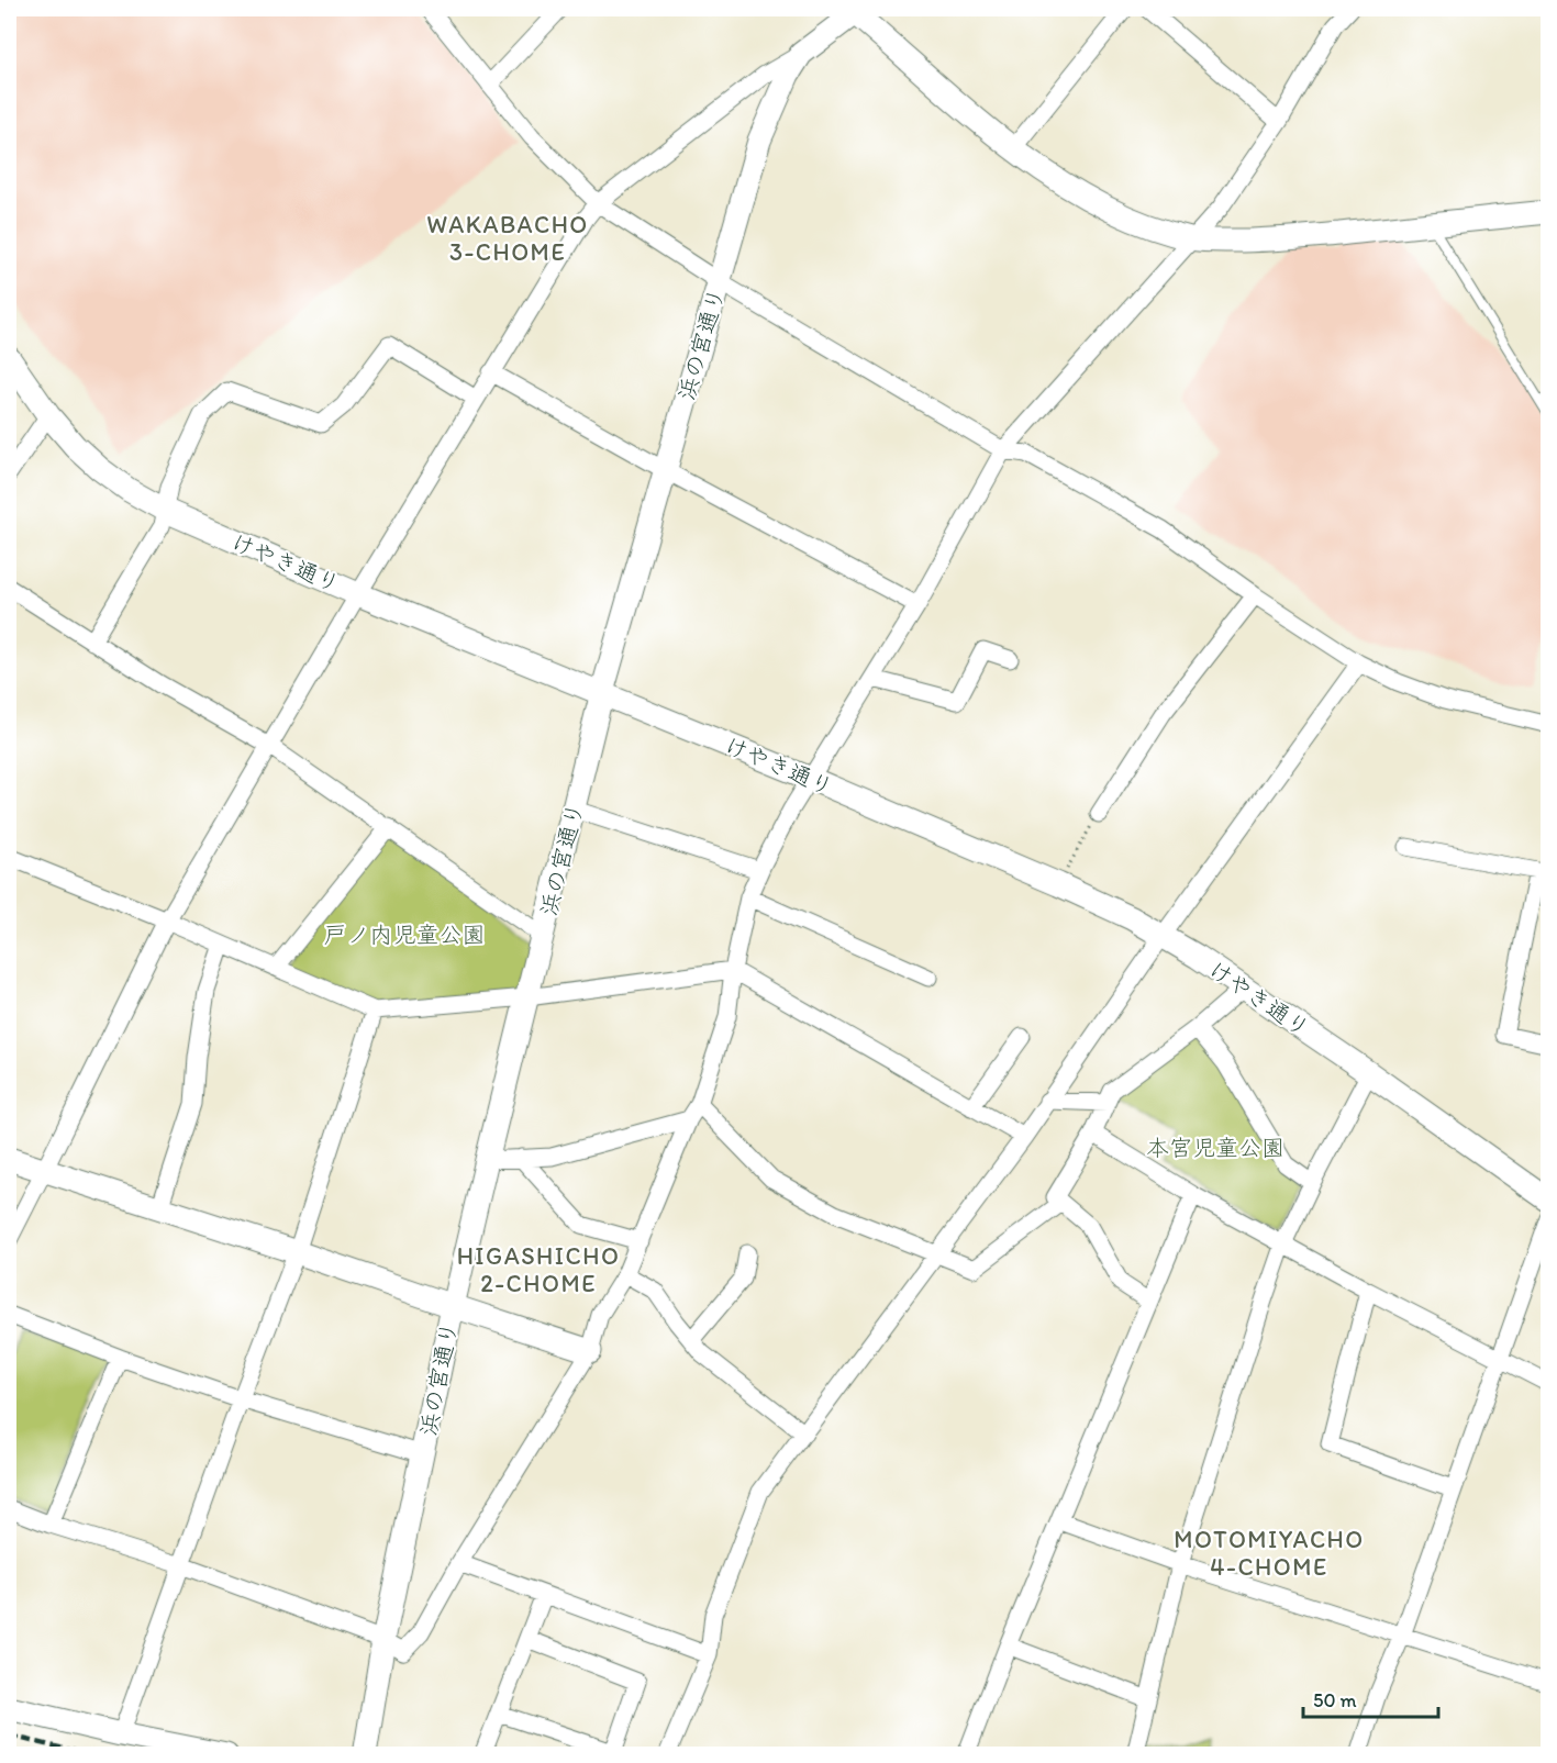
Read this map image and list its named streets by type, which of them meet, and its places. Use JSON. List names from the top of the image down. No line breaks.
{"streets":{"street":["浜の宮通り","けやき通り"]},"crossings":[["浜の宮通り","けやき通り"]],"districts":["WAKABACHO 3-CHOME","HIGASHICHO 2-CHOME","MOTOMIYACHO 4-CHOME"],"parks":["戸ノ内児童公園","本宮児童公園"],"scale_bar":"50 m"}
